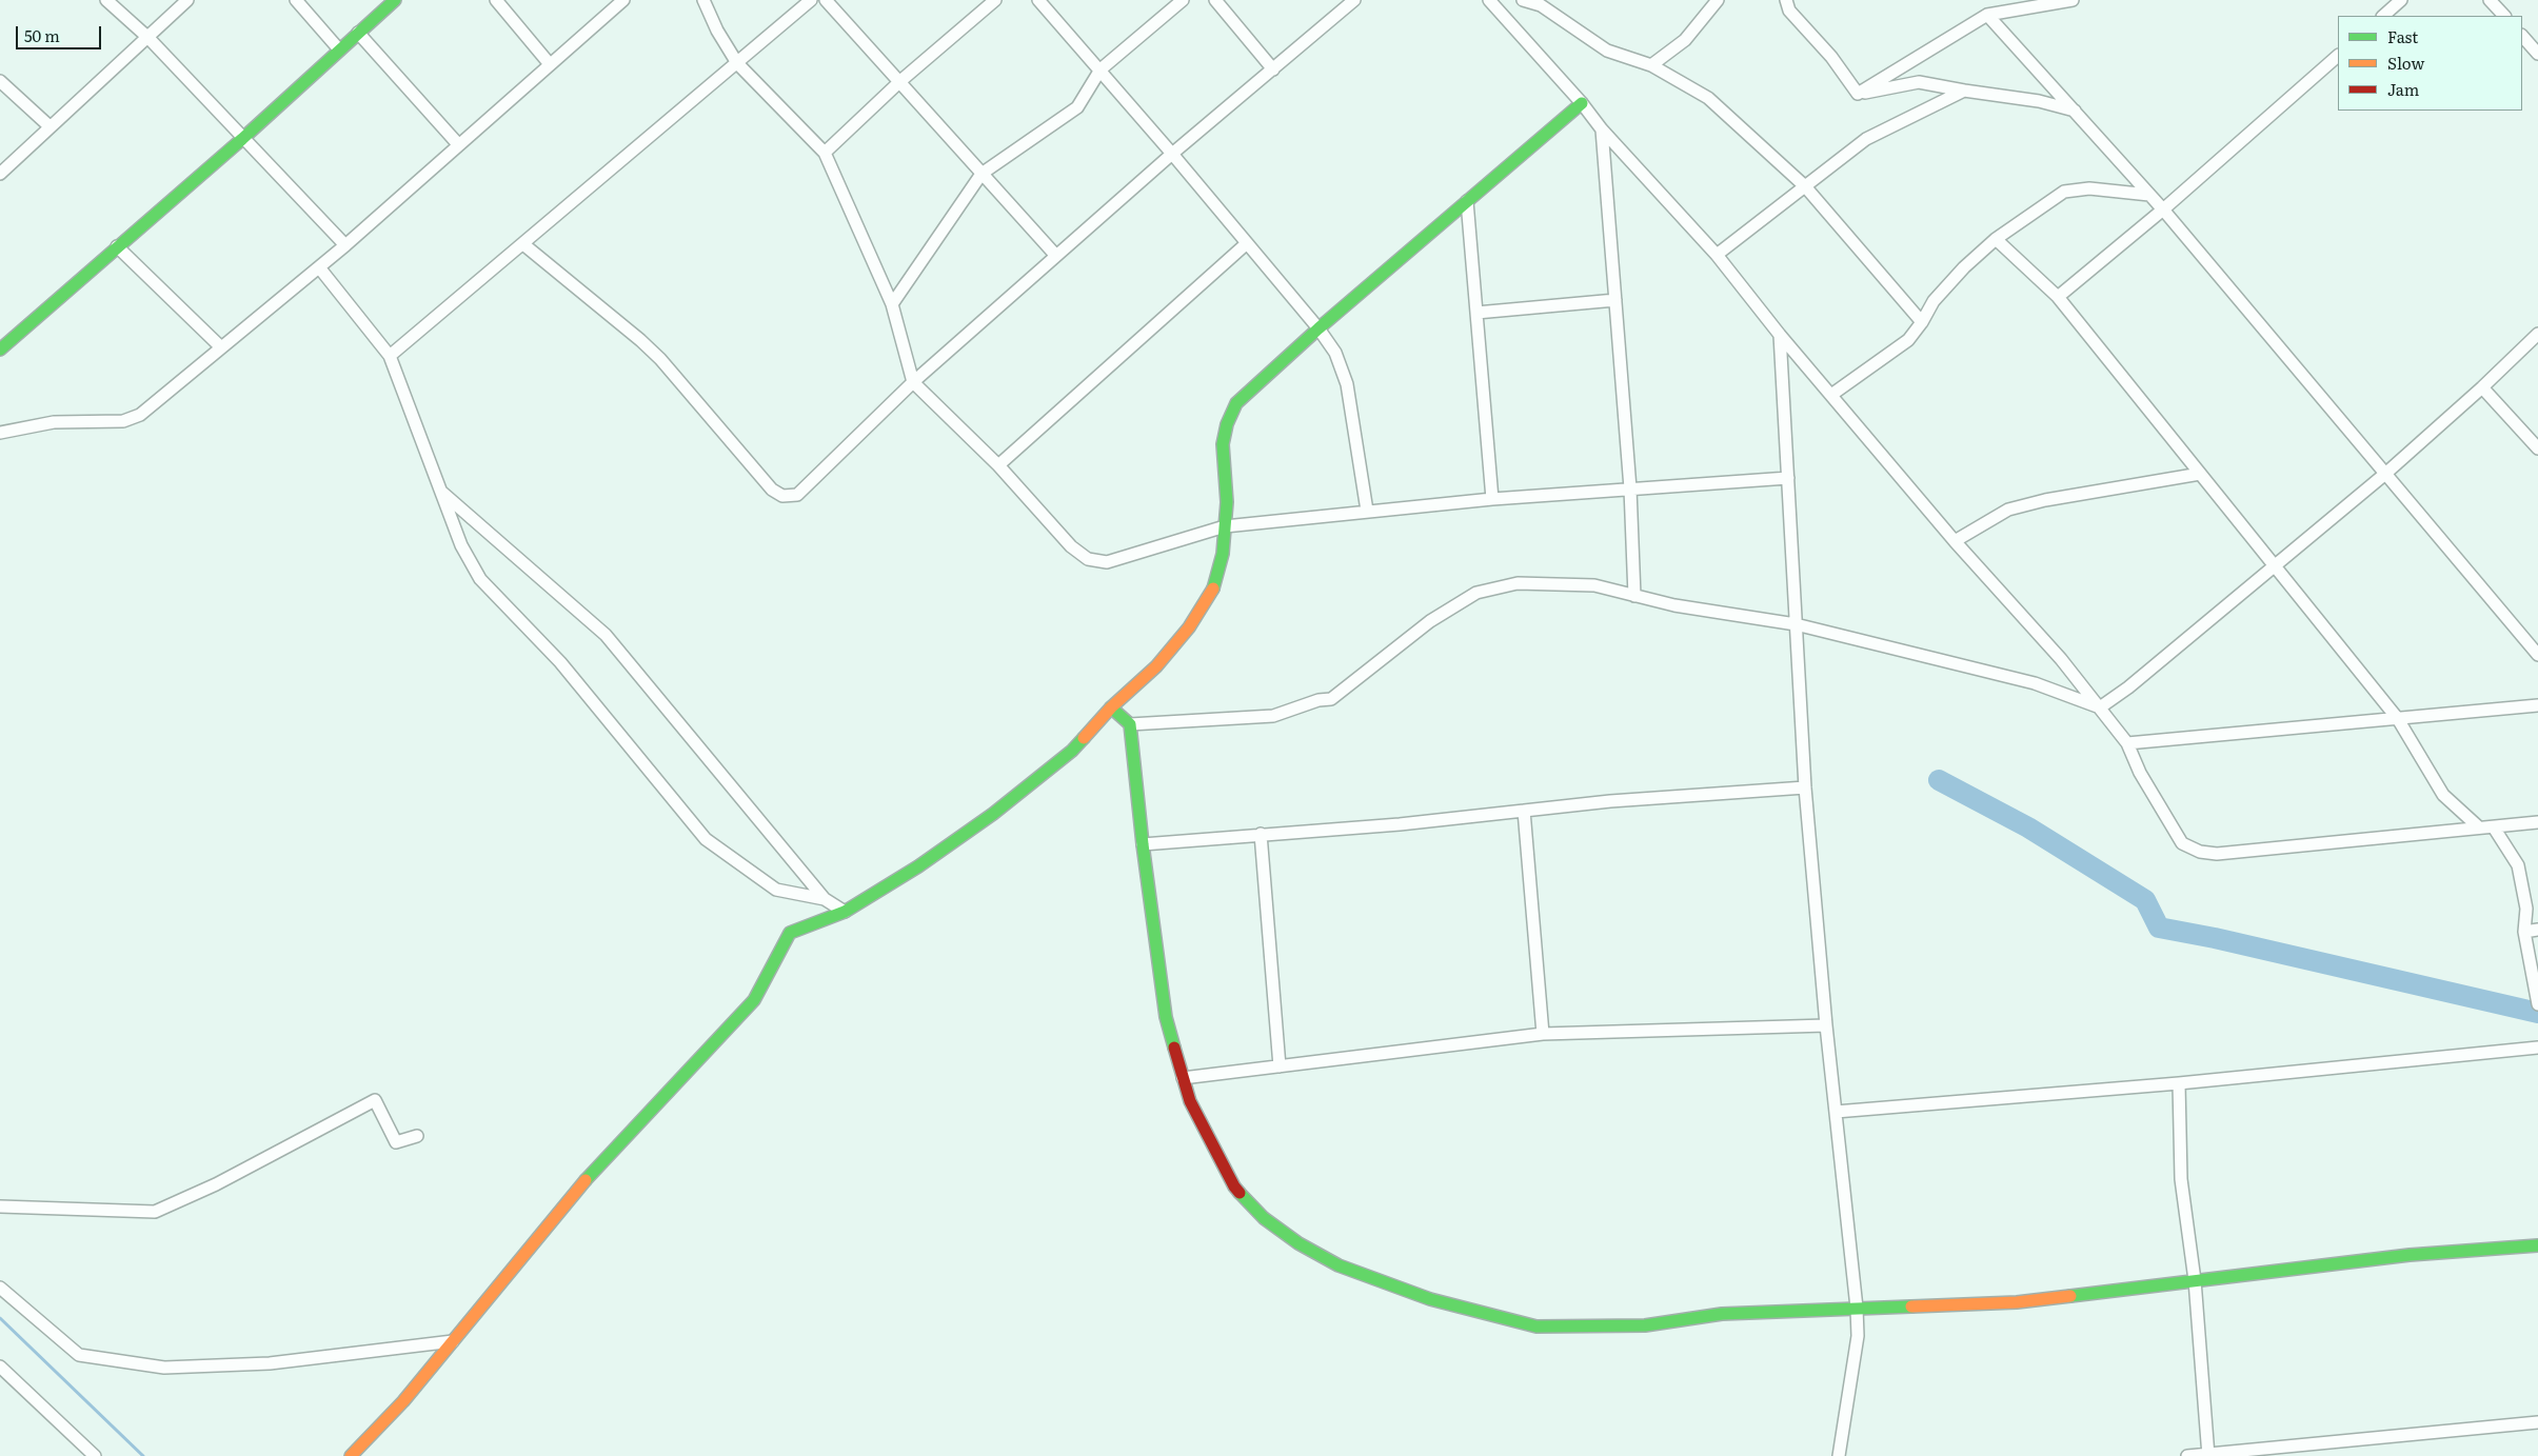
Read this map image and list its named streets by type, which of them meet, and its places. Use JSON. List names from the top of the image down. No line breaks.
{"legend":["Fast","Slow","Jam"],"scale_bar":"50 m"}
